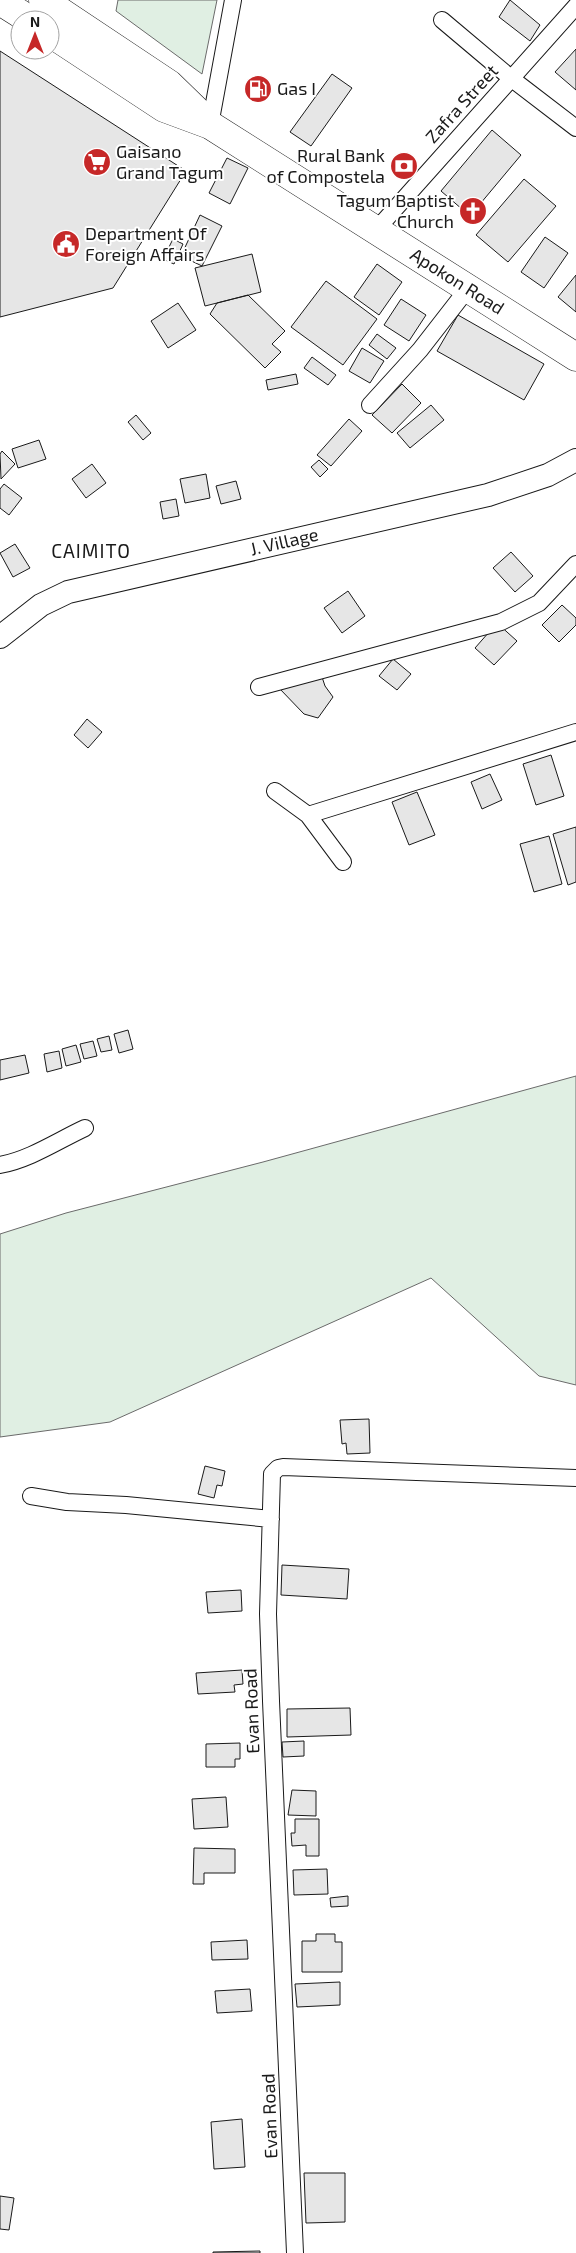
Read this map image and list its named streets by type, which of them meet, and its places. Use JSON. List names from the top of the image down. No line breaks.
{"streets":{"highway":["Apokon Road"],"street":["Zafra Street","J. Village","Evan Road"]},"crossings":[["Zafra Street","Apokon Road"]],"districts":["CAIMITO"],"places":{"fuel station":["Gas I"],"supermarket":["Gaisano Grand Tagum"],"bank":["Rural Bank of Compostela"],"church":["Tagum Baptist Church"],"public building":["Department Of Foreign Affairs"]},"north":"top"}
